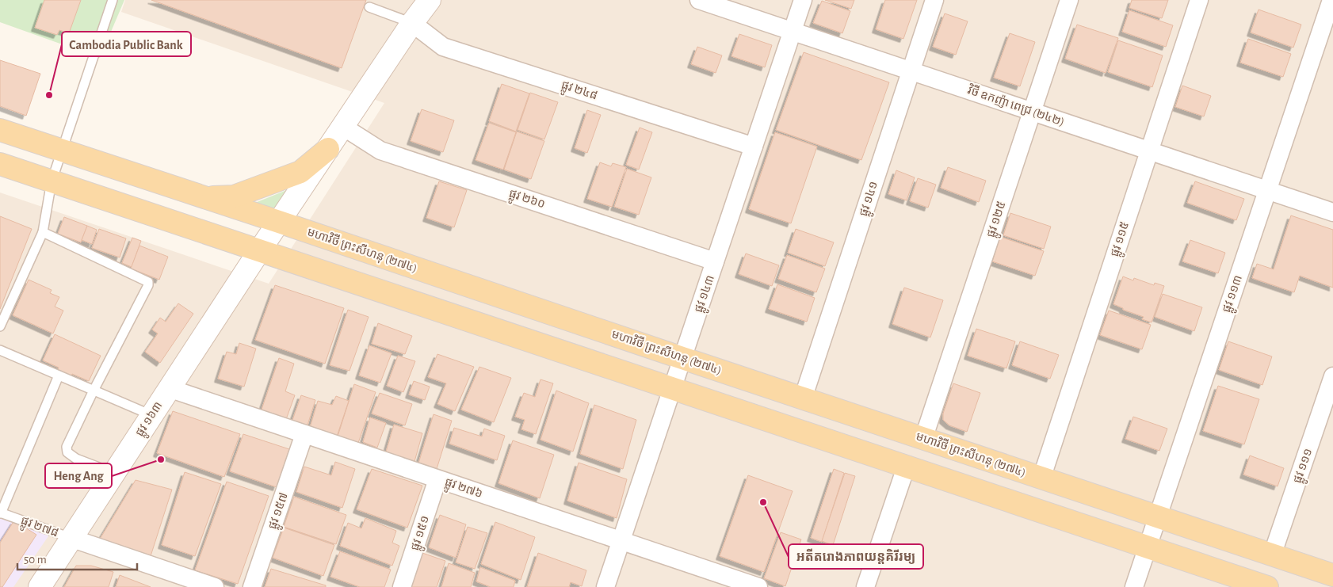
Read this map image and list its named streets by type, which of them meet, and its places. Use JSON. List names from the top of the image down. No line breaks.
{"streets":{"main road":["មហាវិថី ព្រះសីហនុ (២៧៤)"],"street":["ផ្លូវ ២៤៨","វិថី ឧកញ៉ា ពេជ្រ (២៤២)","ផ្លូវ ២៦០","ផ្លូវ ១៤១","ផ្លូវ ១២៥","ផ្លូវ ១១៥","ផ្លូវ ១៤៣","ផ្លូវ ១១៣","ផ្លូវ ១៦៣","ផ្លូវ ១១១","ផ្លូវ ២៧៦","ផ្លូវ ១៥៧","ផ្លូវ ២៧៨","ផ្លូវ ១៥១"]},"crossings":[["ផ្លូវ ២៤៨","ផ្លូវ ១៤៣"],["ផ្លូវ ២៤៨","ផ្លូវ ១៦៣"],["វិថី ឧកញ៉ា ពេជ្រ (២៤២)","ផ្លូវ ១៤១"],["វិថី ឧកញ៉ា ពេជ្រ (២៤២)","ផ្លូវ ១២៥"],["វិថី ឧកញ៉ា ពេជ្រ (២៤២)","ផ្លូវ ១១៥"],["វិថី ឧកញ៉ា ពេជ្រ (២៤២)","ផ្លូវ ១៤៣"],["វិថី ឧកញ៉ា ពេជ្រ (២៤២)","ផ្លូវ ១១៣"],["ផ្លូវ ២៦០","ផ្លូវ ១៤៣"],["ផ្លូវ ២៦០","ផ្លូវ ១៦៣"],["ផ្លូវ ១៤១","មហាវិថី ព្រះសីហនុ (២៧៤)"],["ផ្លូវ ១២៥","មហាវិថី ព្រះសីហនុ (២៧៤)"],["ផ្លូវ ១១៥","មហាវិថី ព្រះសីហនុ (២៧៤)"],["មហាវិថី ព្រះសីហនុ (២៧៤)","ផ្លូវ ១៤៣"],["មហាវិថី ព្រះសីហនុ (២៧៤)","ផ្លូវ ១១៣"],["មហាវិថី ព្រះសីហនុ (២៧៤)","ផ្លូវ ១៦៣"],["មហាវិថី ព្រះសីហនុ (២៧៤)","ផ្លូវ ១១១"],["ផ្លូវ ១៤៣","ផ្លូវ ២៧៦"],["ផ្លូវ ១៦៣","ផ្លូវ ២៧៦"],["ផ្លូវ ១៦៣","ផ្លូវ ២៧៨"],["ផ្លូវ ២៧៦","ផ្លូវ ១៥៧"],["ផ្លូវ ២៧៦","ផ្លូវ ១៥១"]],"places":["Cambodia Public Bank","Heng Ang","អតីតរោងភាពយន្តគិរីរម្យ"],"scale_bar":"50 m"}
